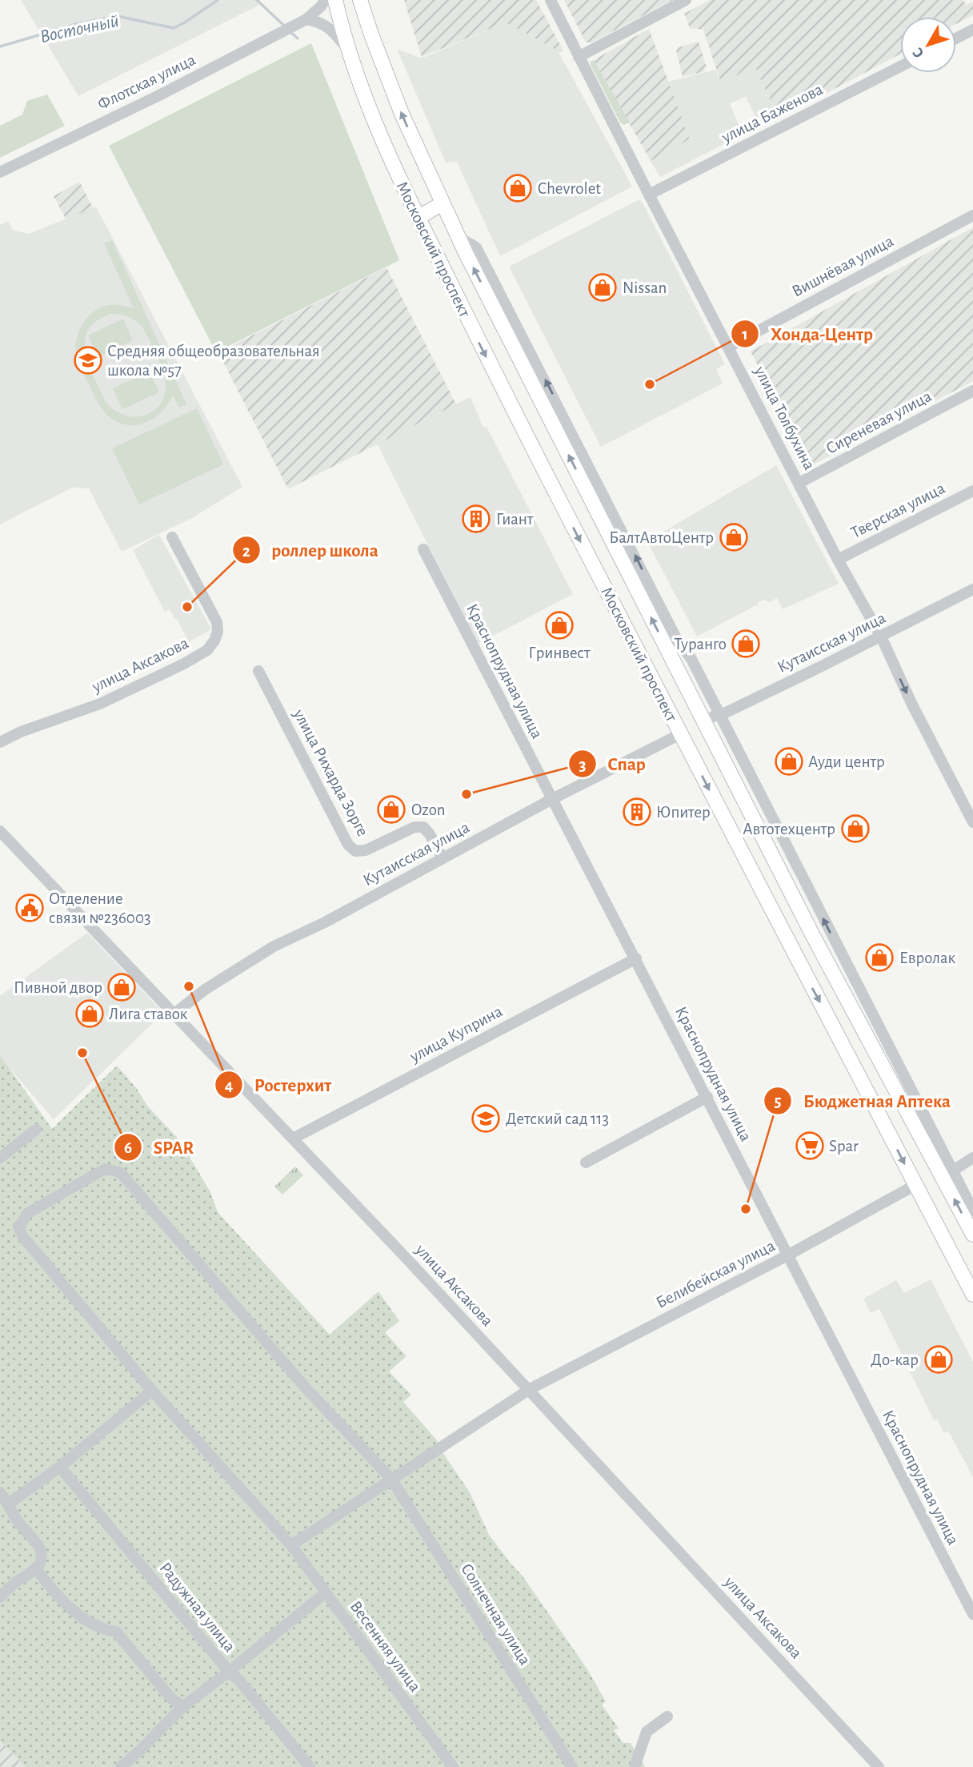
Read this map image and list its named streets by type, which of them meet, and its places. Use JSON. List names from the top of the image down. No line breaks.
{"streets":{"main road":["Московский проспект"],"street":["Флотская улица","улица Баженова","Вишнёвая улица","улица Толбухина","Сиреневая улица","Тверская улица","Кутаисская улица","улица Аксакова","Краснопрудная улица","улица Рихарда Зорге","улица Куприна","Белибейская улица","Радужная улица","Солнечная улица","Весенняя улица"]},"crossings":[["улица Баженова","улица Толбухина"],["Московский проспект","Кутаисская улица"],["Московский проспект","Белибейская улица"],["Вишнёвая улица","улица Толбухина"],["улица Толбухина","Сиреневая улица"],["улица Толбухина","Тверская улица"],["улица Толбухина","Кутаисская улица"],["Кутаисская улица","улица Аксакова"],["Кутаисская улица","Краснопрудная улица"],["Кутаисская улица","улица Рихарда Зорге"],["улица Аксакова","улица Куприна"],["улица Аксакова","Белибейская улица"],["Краснопрудная улица","улица Куприна"],["Краснопрудная улица","Белибейская улица"],["Белибейская улица","Солнечная улица"],["Белибейская улица","Весенняя улица"],["Солнечная улица","Весенняя улица"]],"water":["Восточный"],"places":{"shop":["Chevrolet","Nissan","БалтАвтоЦентр","Гринвест","Туранго","Ауди центр","Ozon","Автотехцентр","Евролак","Пивной двор","Лига ставок","До-кар"],"school or university":["Средняя общеобразовательная школа №57","Детский сад 113"],"other":["Хонда-Центр","роллер школа","Спар","Ростерхит","SPAR","Бюджетная Аптека"],"building":["Гиант","Юпитер"],"public building":["Отделение связи №236003"],"supermarket":["Spar"]},"north":"bottom left"}
